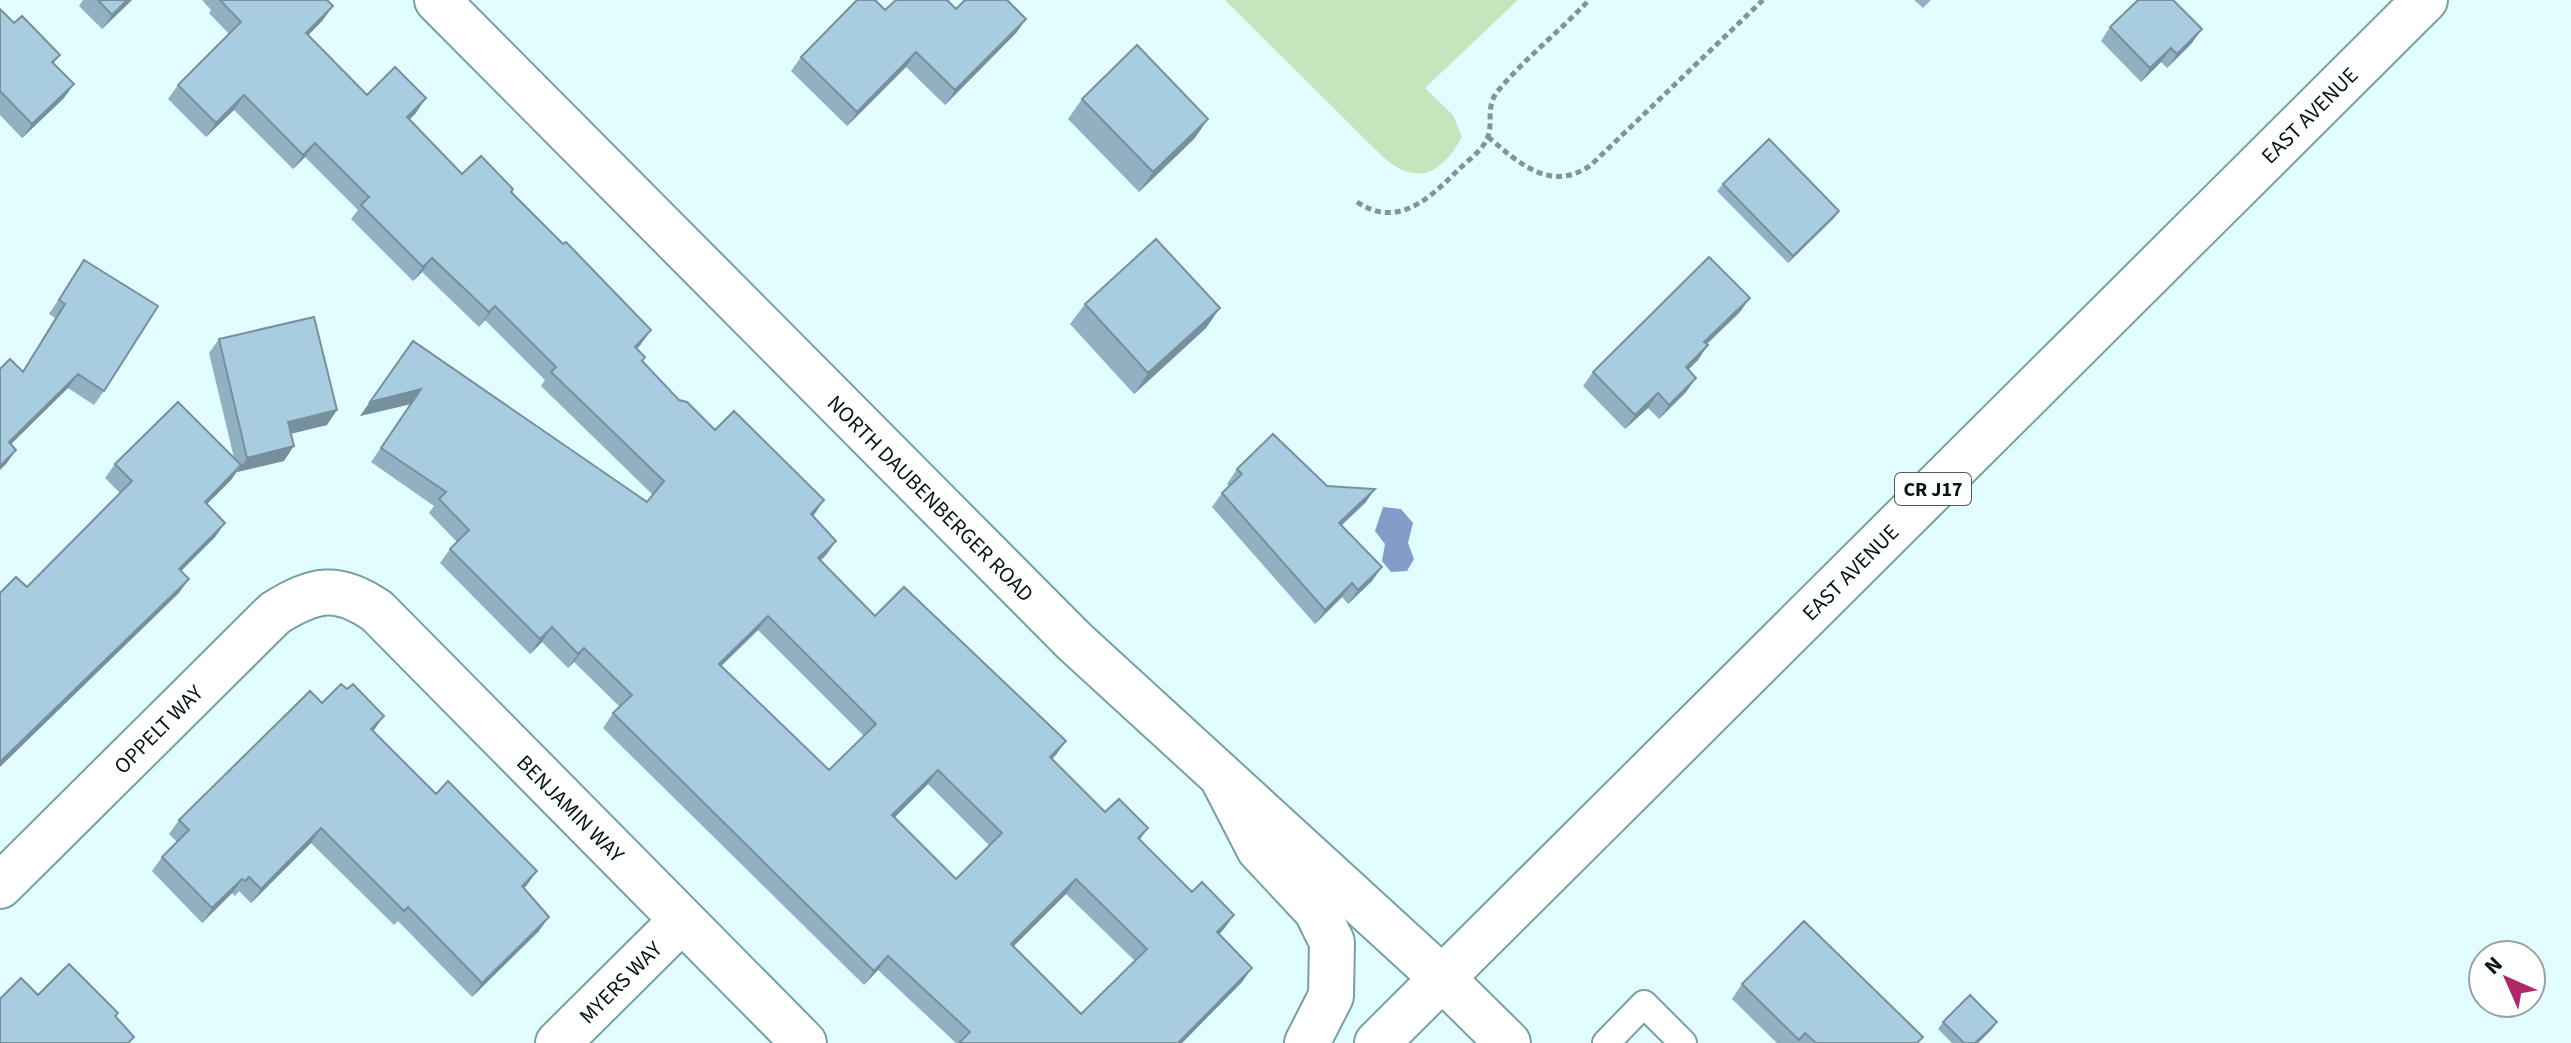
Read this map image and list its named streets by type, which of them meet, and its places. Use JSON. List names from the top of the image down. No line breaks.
{"streets":{"street":["EAST AVENUE","CR J17","NORTH DAUBENBERGER ROAD","OPPELT WAY","BENJAMIN WAY","MYERS WAY"]},"crossings":[["EAST AVENUE","NORTH DAUBENBERGER ROAD"],["OPPELT WAY","BENJAMIN WAY"],["BENJAMIN WAY","MYERS WAY"]],"north":"top left"}
